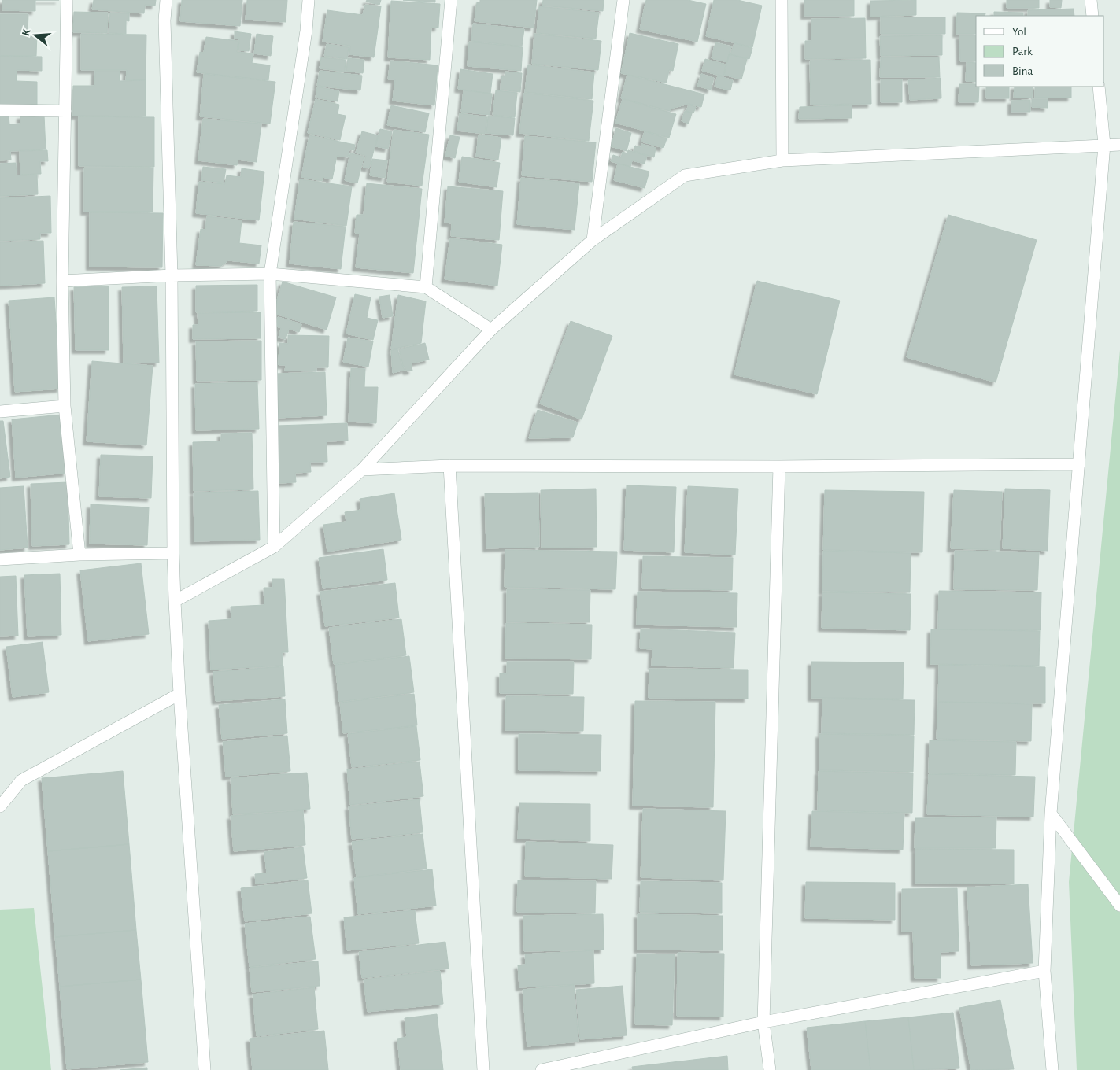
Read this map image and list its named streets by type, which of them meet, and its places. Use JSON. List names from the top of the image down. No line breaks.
{"legend":["Yol","Park","Bina"],"north":"left"}
